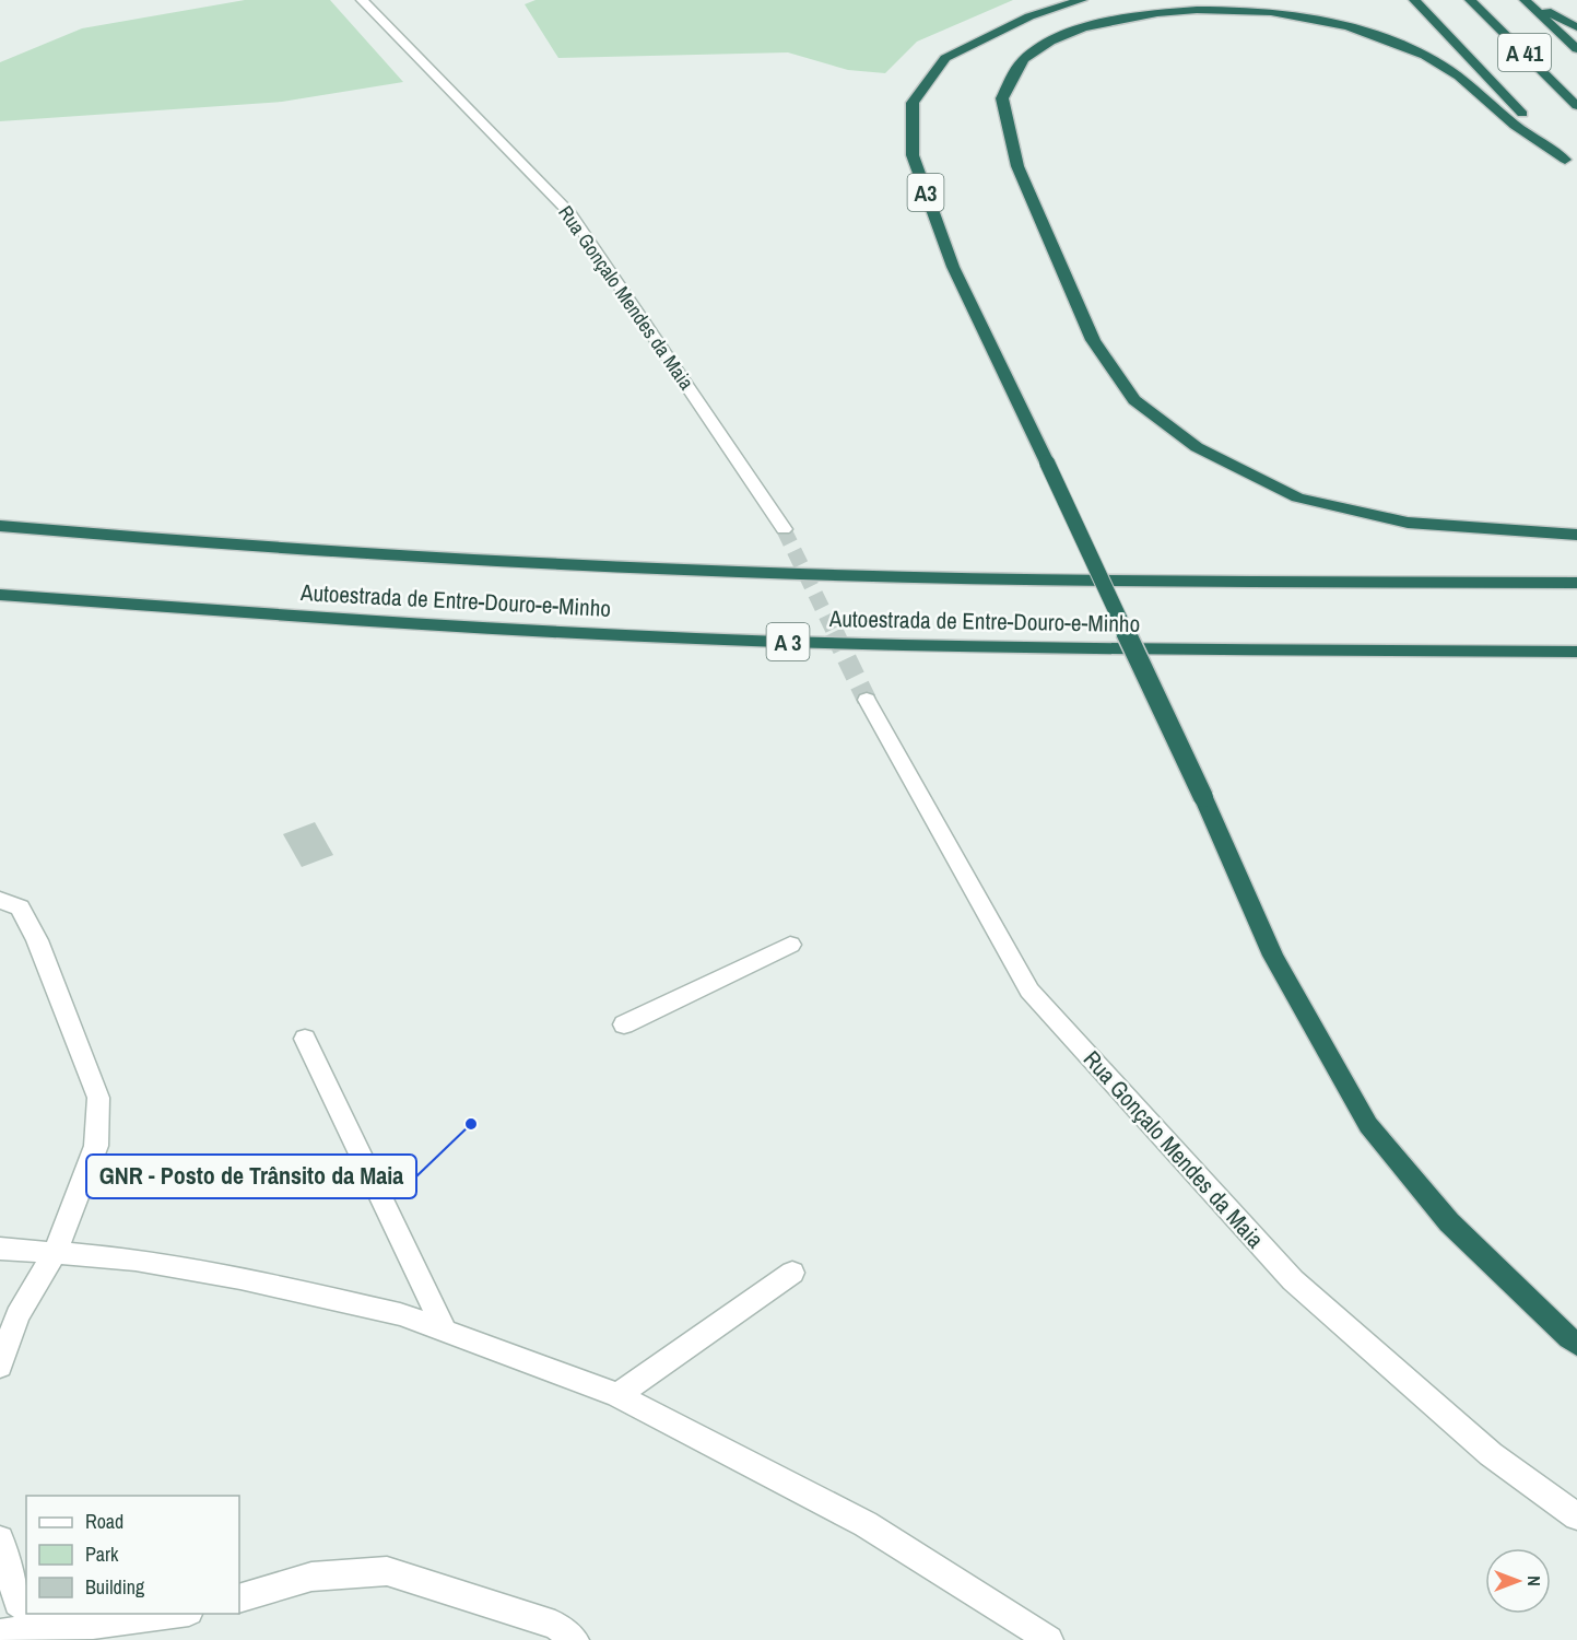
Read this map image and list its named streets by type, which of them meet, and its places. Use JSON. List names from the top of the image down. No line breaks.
{"streets":{"highway":["A 41","A3","Autoestrada de Entre-Douro-e-Minho","A 3"],"street":["Rua Gonçalo Mendes da Maia"]},"places":["GNR - Posto de Trânsito da Maia"],"legend":["Road","Park","Building"],"north":"right"}
